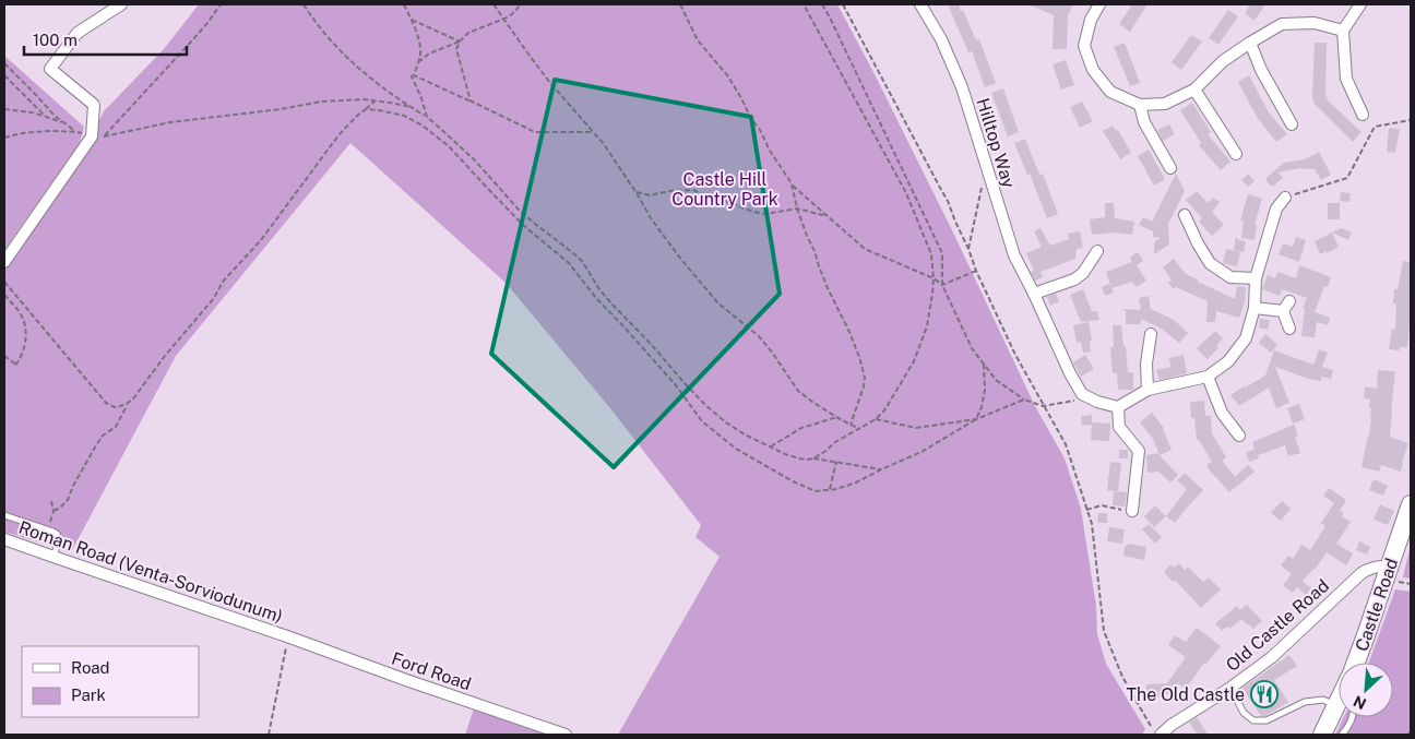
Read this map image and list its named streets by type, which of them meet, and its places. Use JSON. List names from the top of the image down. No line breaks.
{"streets":{"main road":["Castle Road"],"street":["Hilltop Way","Roman Road (Venta-Sorviodunum)","Old Castle Road","Ford Road"]},"crossings":[["Roman Road (Venta-Sorviodunum)","Ford Road"],["Castle Road","Old Castle Road"]],"parks":["Castle Hill Country Park"],"places":{"restaurant":["The Old Castle"]},"legend":["Road","Park"],"scale_bar":"100 m","north":"bottom left"}
